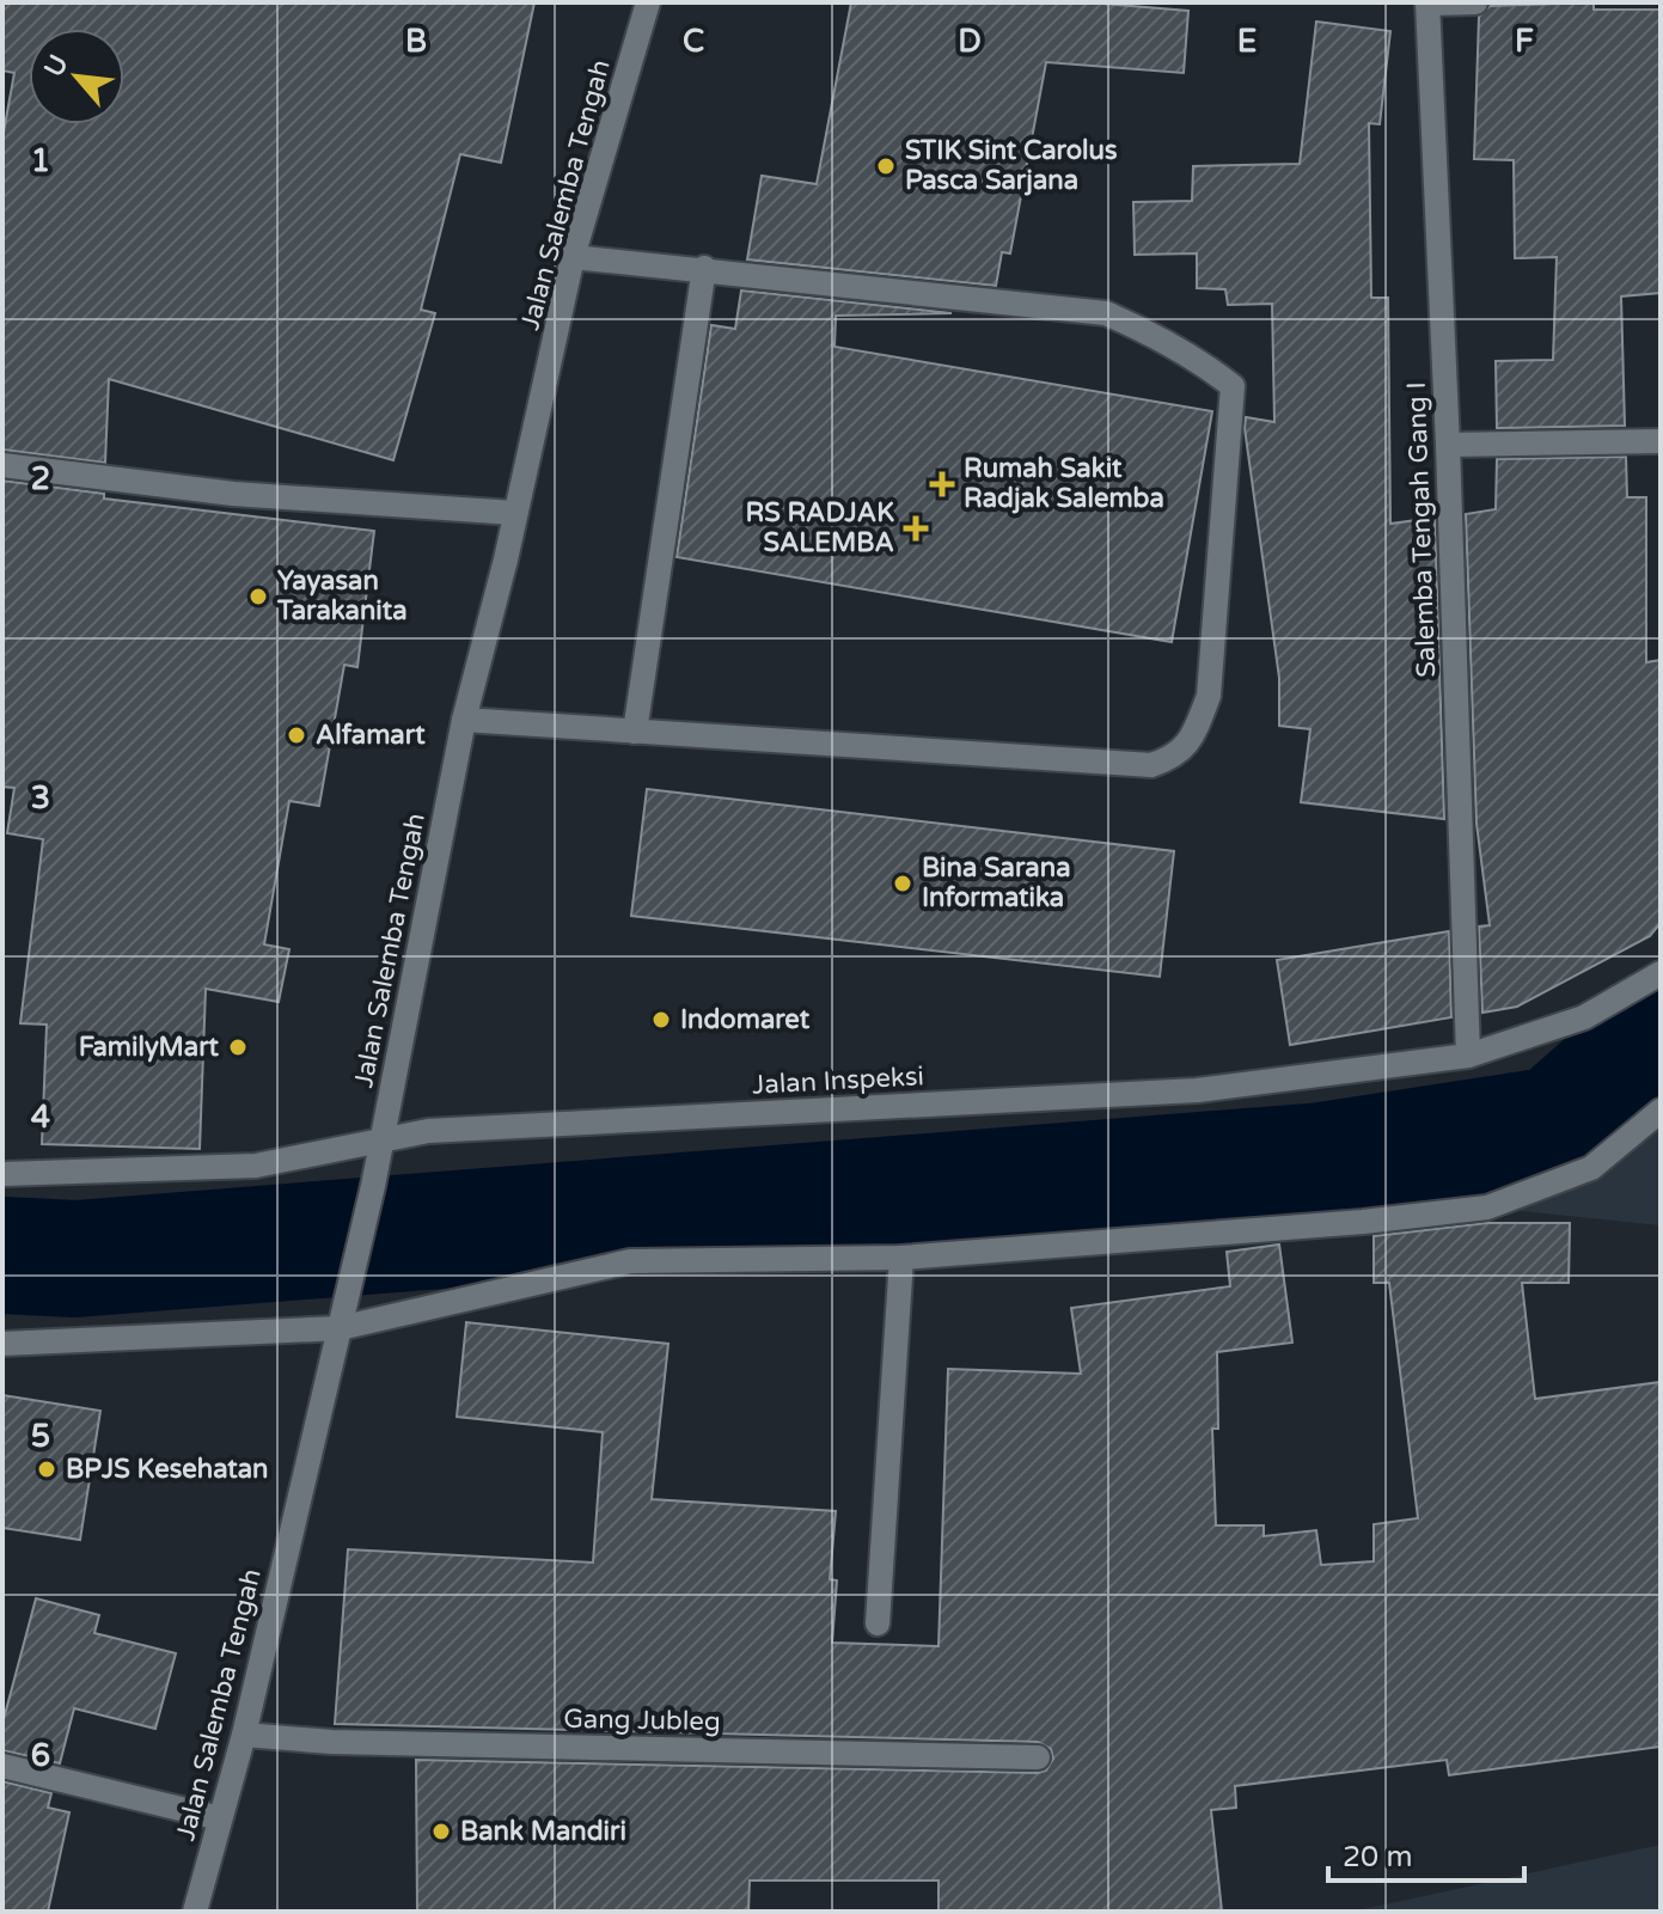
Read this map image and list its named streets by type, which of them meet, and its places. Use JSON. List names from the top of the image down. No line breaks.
{"streets":{"street":["Jalan Salemba Tengah","Salemba Tengah Gang I","Jalan Inspeksi","Gang Jubleg"]},"crossings":[["Jalan Salemba Tengah","Jalan Inspeksi"],["Jalan Salemba Tengah","Gang Jubleg"],["Salemba Tengah Gang I","Jalan Inspeksi"]],"places":{"other":["STIK Sint Carolus Pasca Sarjana","Yayasan Tarakanita","Alfamart","Bina Sarana Informatika","Indomaret","FamilyMart","BPJS Kesehatan","Bank Mandiri"],"health":["Rumah Sakit Radjak Salemba","RS RADJAK SALEMBA"]},"scale_bar":"20 m","north":"top left","grid":{"columns":["B","C","D","E","F"],"rows":["1","2","3","4","5","6"]}}
